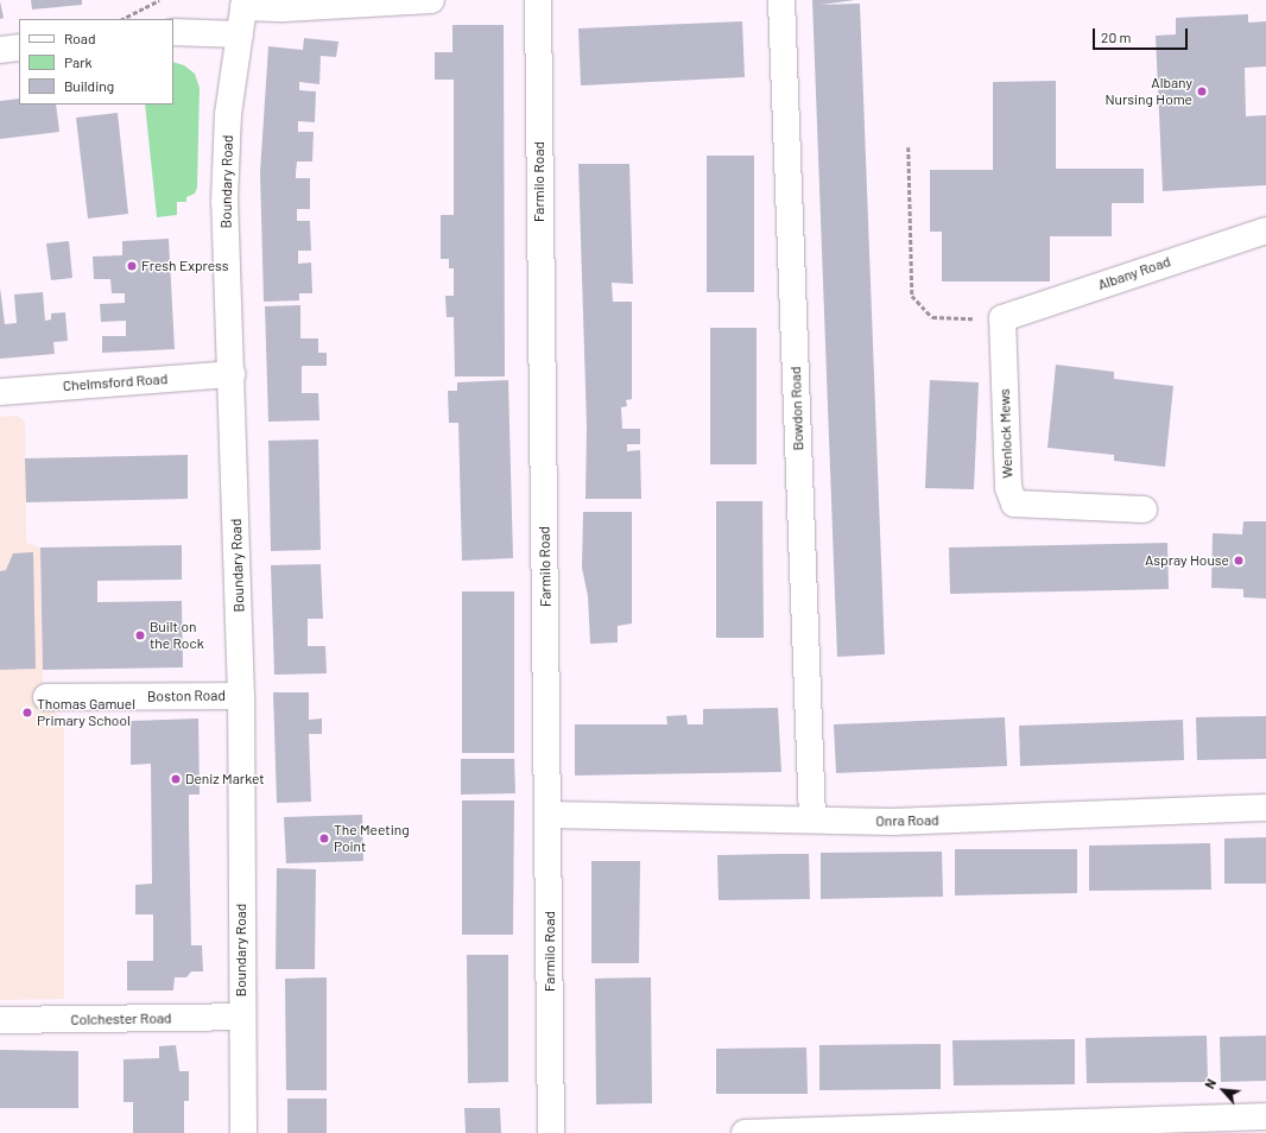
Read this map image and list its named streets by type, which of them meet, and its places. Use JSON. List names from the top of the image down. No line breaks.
{"streets":{"street":["Boundary Road","Farmilo Road","Albany Road","Chelmsford Road","Bowdon Road","Wenlock Mews","Boston Road","Onra Road","Colchester Road"]},"crossings":[["Boundary Road","Chelmsford Road"],["Boundary Road","Boston Road"],["Boundary Road","Colchester Road"],["Farmilo Road","Onra Road"],["Albany Road","Wenlock Mews"],["Bowdon Road","Onra Road"]],"places":["Albany Nursing Home","Fresh Express","Aspray House","Built on the Rock","Thomas Gamuel Primary School","Deniz Market","The Meeting Point"],"legend":["Road","Park","Building"],"scale_bar":"20 m","north":"top left"}
